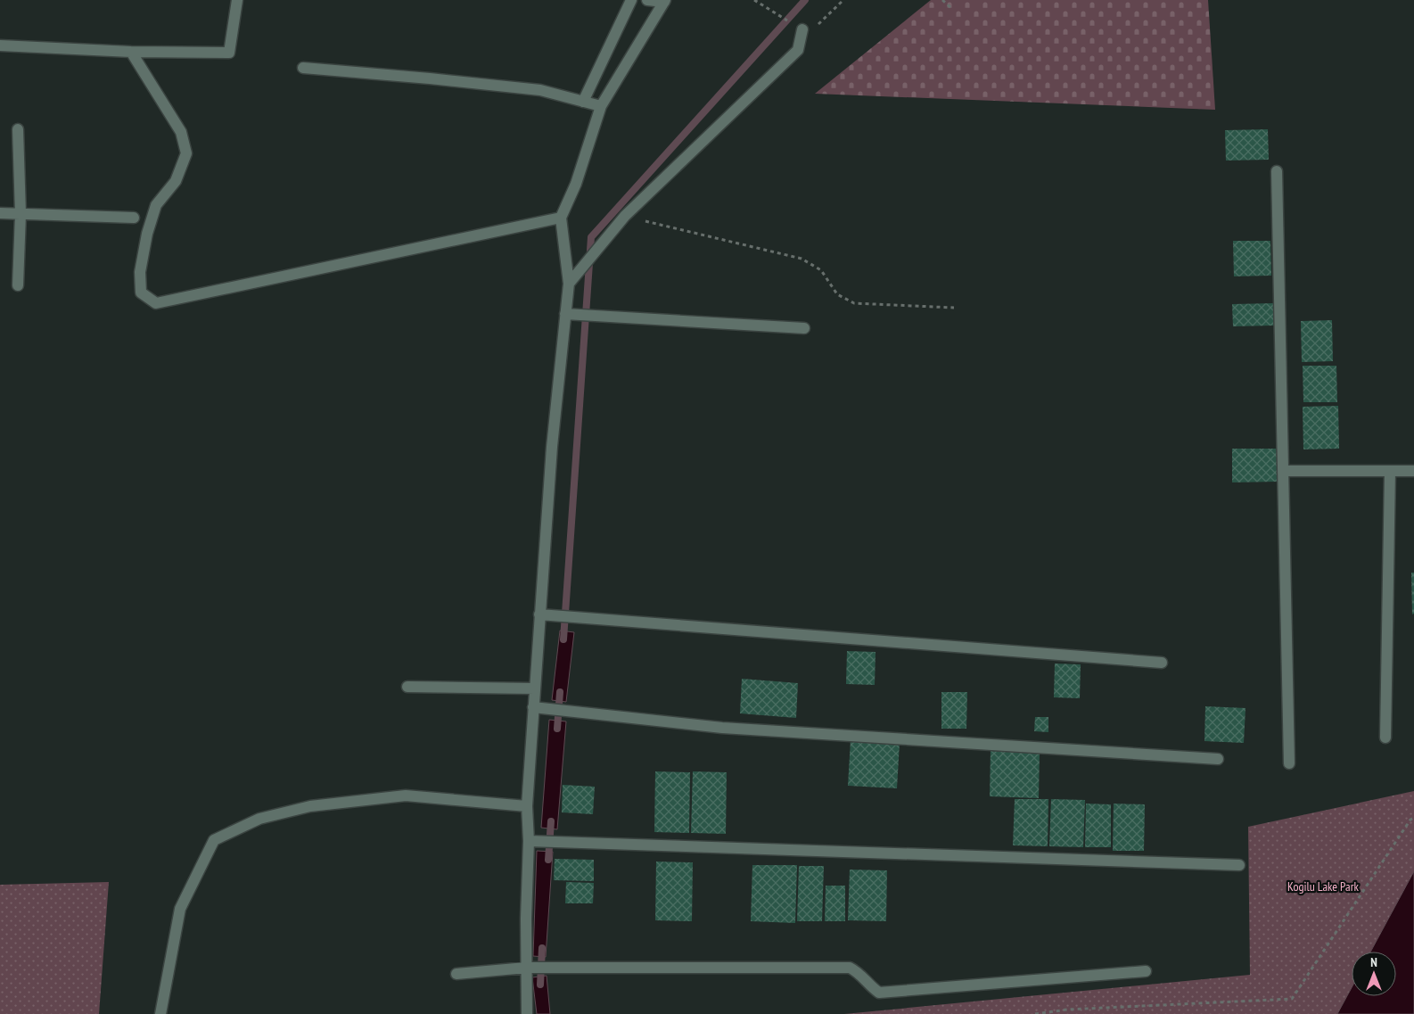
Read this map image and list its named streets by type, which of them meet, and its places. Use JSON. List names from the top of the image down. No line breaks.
{"parks":["Kogilu Lake Park"],"north":"top"}
